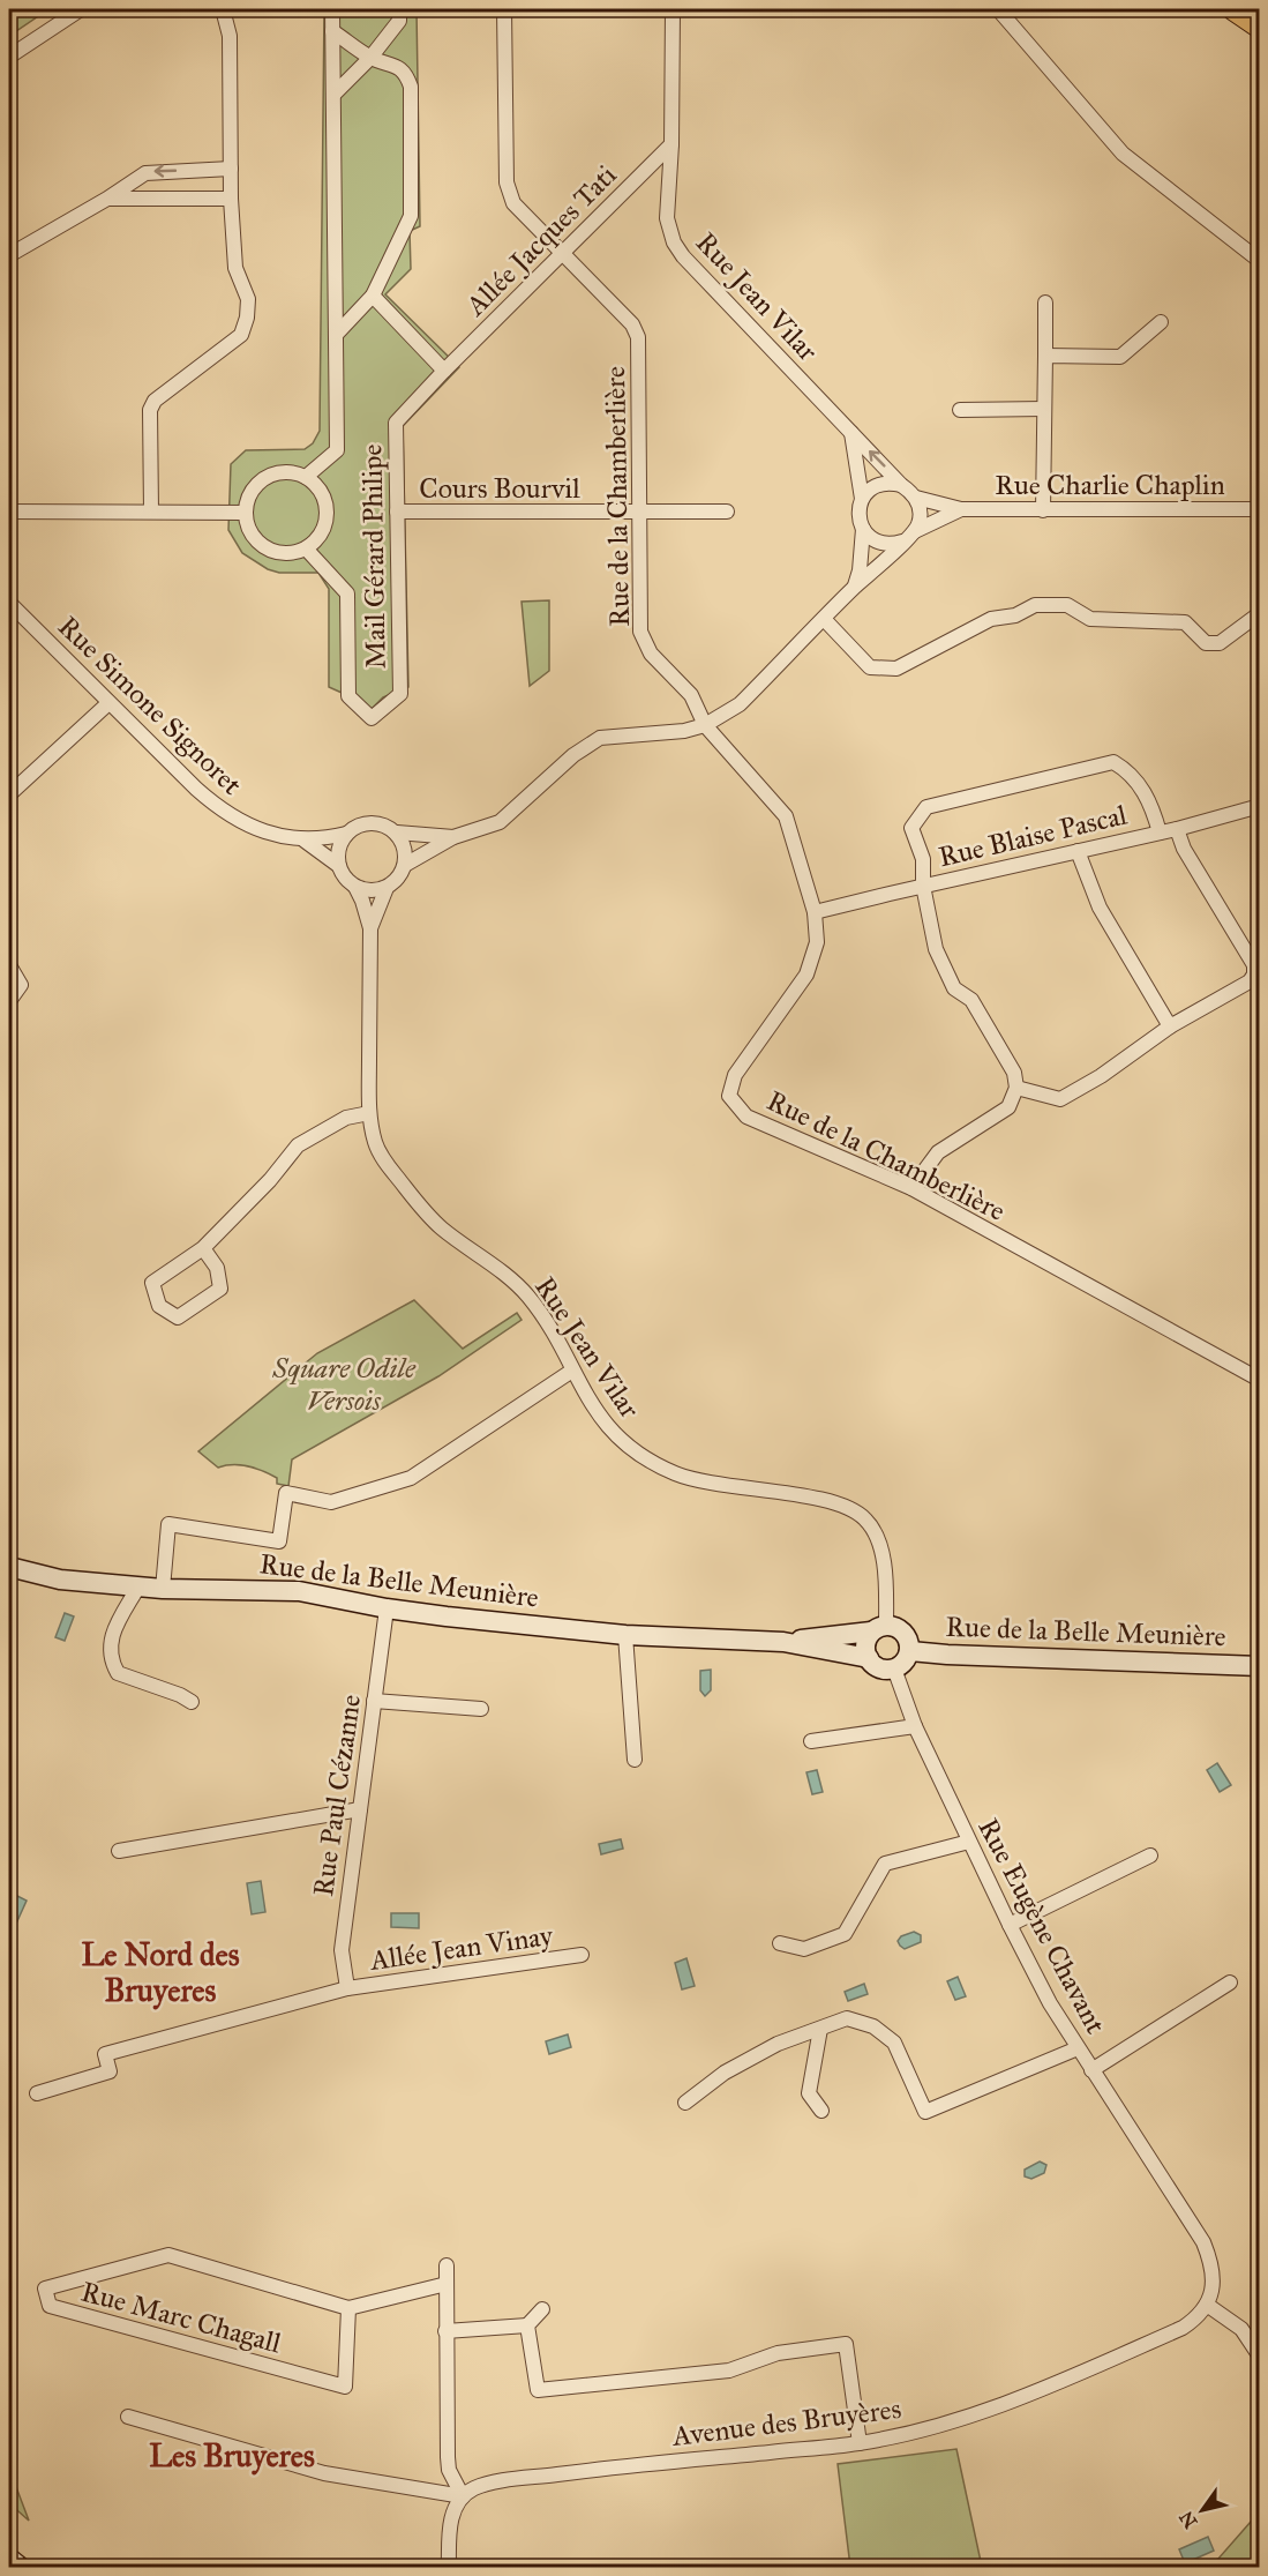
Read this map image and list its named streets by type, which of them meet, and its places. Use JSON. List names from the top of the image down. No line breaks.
{"streets":{"street":["Allée Jacques Tati","Rue Jean Vilar","Rue Charlie Chaplin","Cours Bourvil","Rue de la Chamberlière","Mail Gérard Philipe","Rue Simone Signoret","Rue Blaise Pascal","Rue de la Belle Meunière","Rue Paul Cézanne","Rue Eugène Chavant","Allée Jean Vinay","Rue Marc Chagall","Avenue des Bruyères"]},"crossings":[["Allée Jacques Tati","Rue Jean Vilar"],["Allée Jacques Tati","Rue de la Chamberlière"],["Allée Jacques Tati","Mail Gérard Philipe"],["Rue Jean Vilar","Rue Charlie Chaplin"],["Rue Jean Vilar","Rue Simone Signoret"],["Rue Jean Vilar","Rue de la Belle Meunière"],["Rue Jean Vilar","Rue Eugène Chavant"],["Cours Bourvil","Rue de la Chamberlière"],["Cours Bourvil","Mail Gérard Philipe"],["Rue de la Chamberlière","Rue Blaise Pascal"],["Rue de la Belle Meunière","Rue Paul Cézanne"],["Rue de la Belle Meunière","Rue Eugène Chavant"],["Rue Paul Cézanne","Allée Jean Vinay"],["Rue Eugène Chavant","Avenue des Bruyères"]],"districts":["Le Nord des Bruyeres","Les Bruyeres"],"parks":["Square Odile Versois"],"north":"bottom left"}
